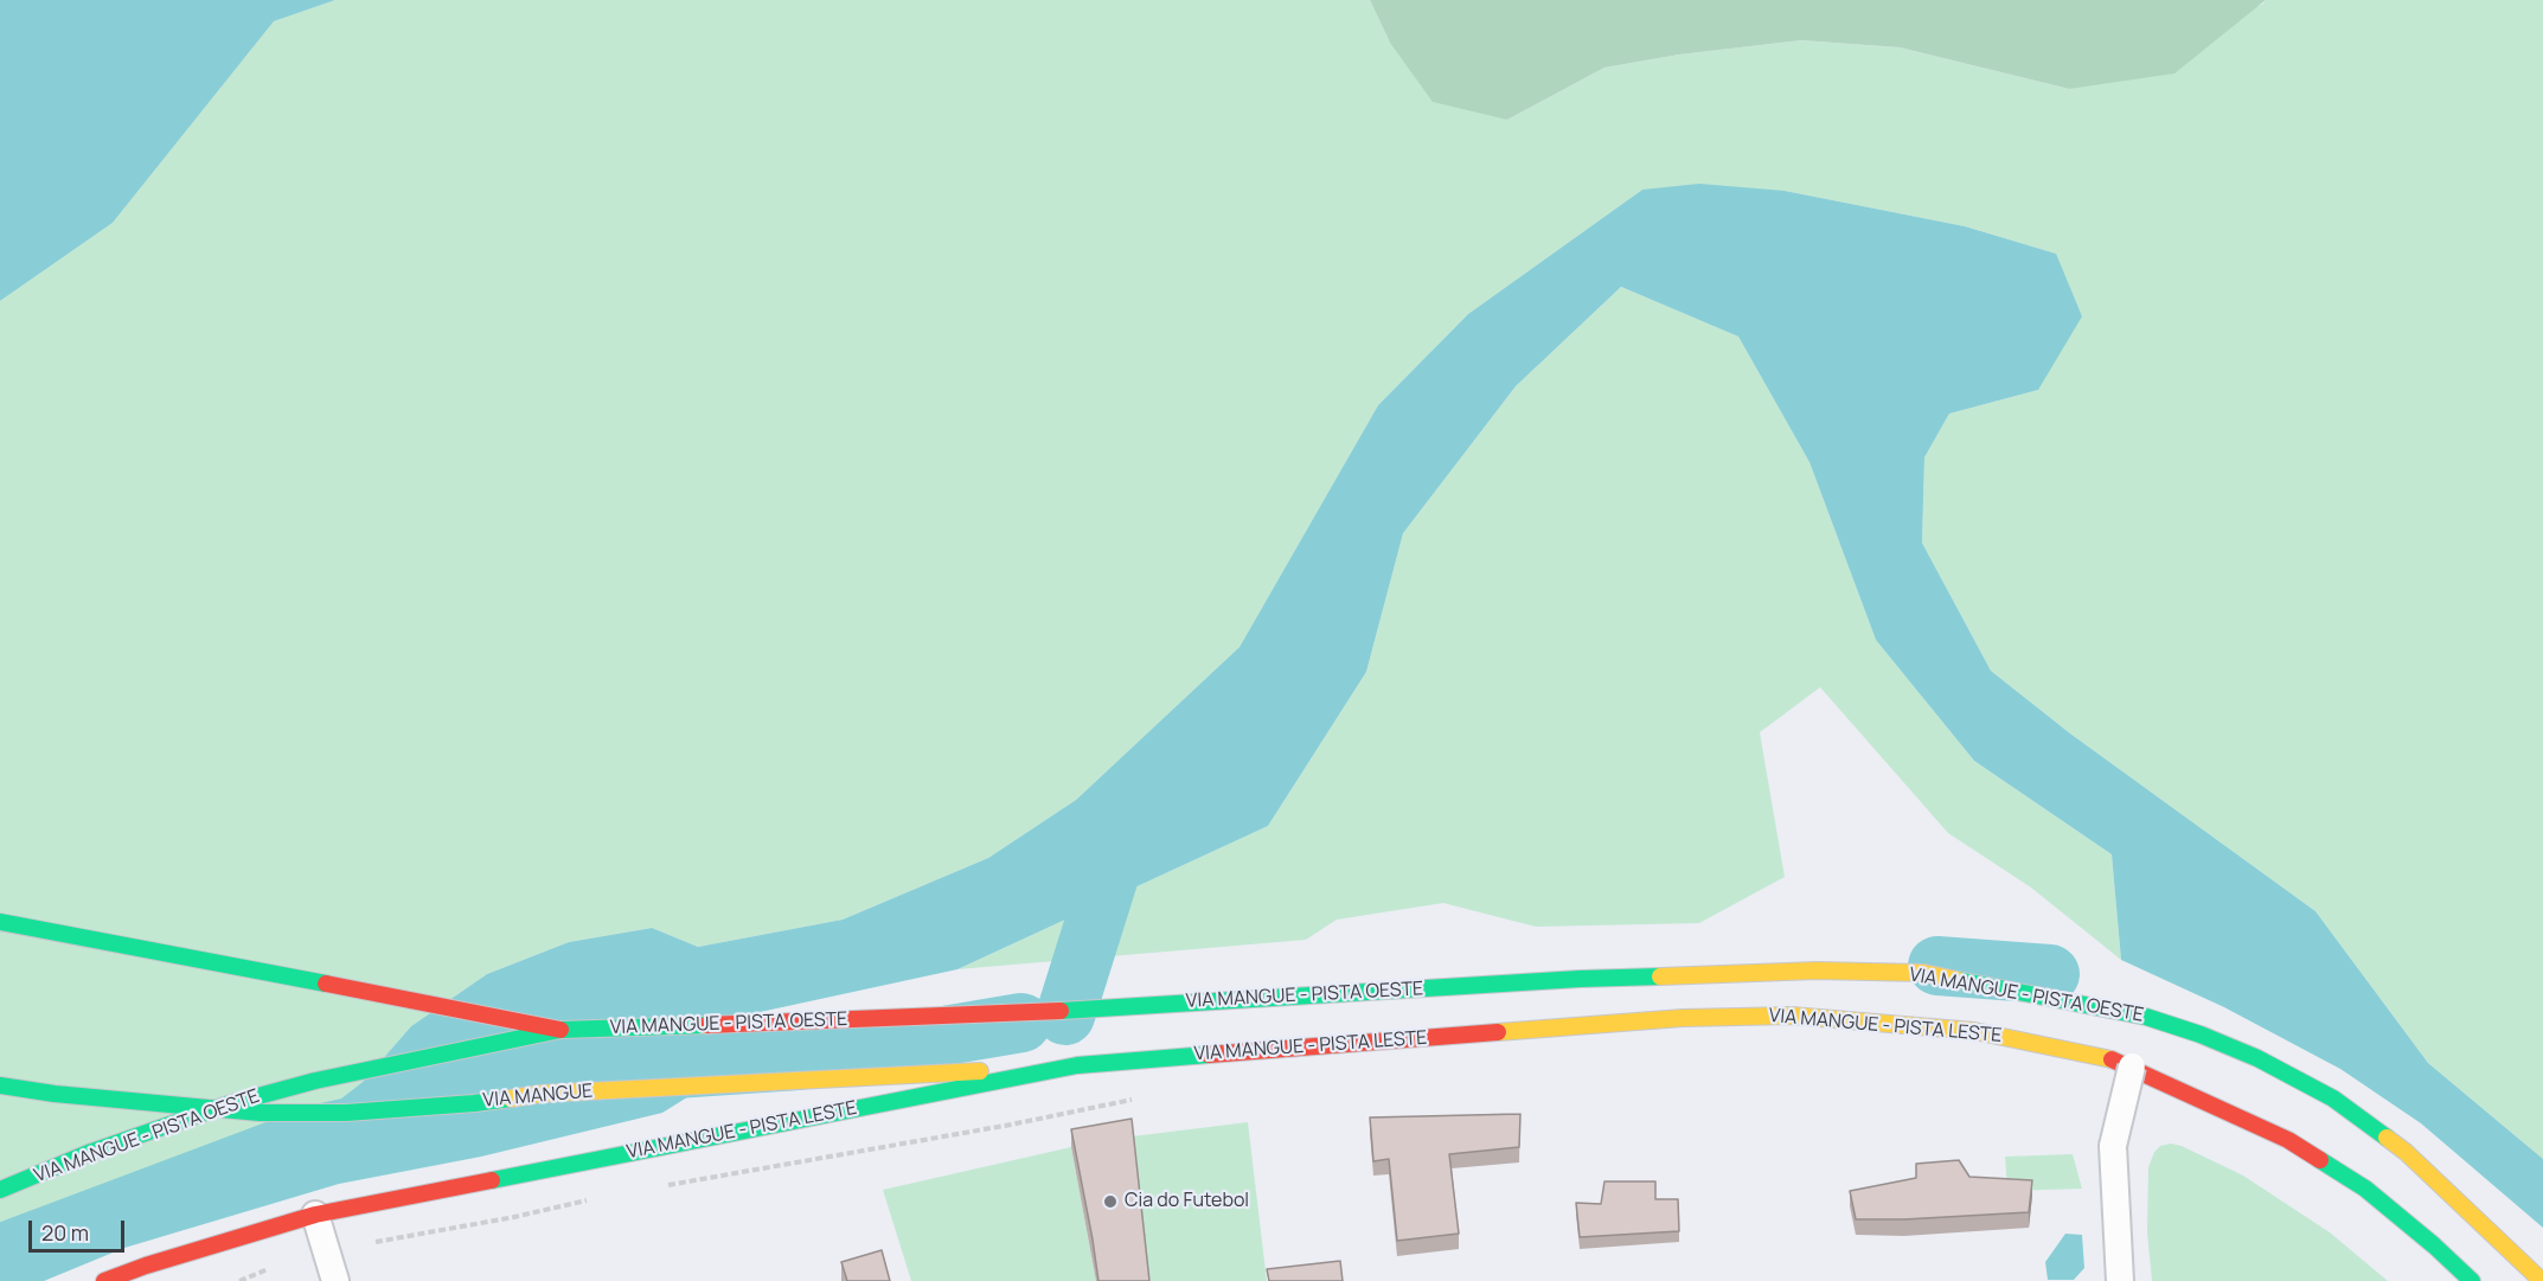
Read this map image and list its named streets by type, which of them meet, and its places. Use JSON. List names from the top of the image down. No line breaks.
{"streets":{"main road":["VIA MANGUE - PISTA OESTE","VIA MANGUE - PISTA LESTE","VIA MANGUE"]},"crossings":[["VIA MANGUE - PISTA LESTE","VIA MANGUE"]],"places":["Cia do Futebol"],"scale_bar":"20 m"}
